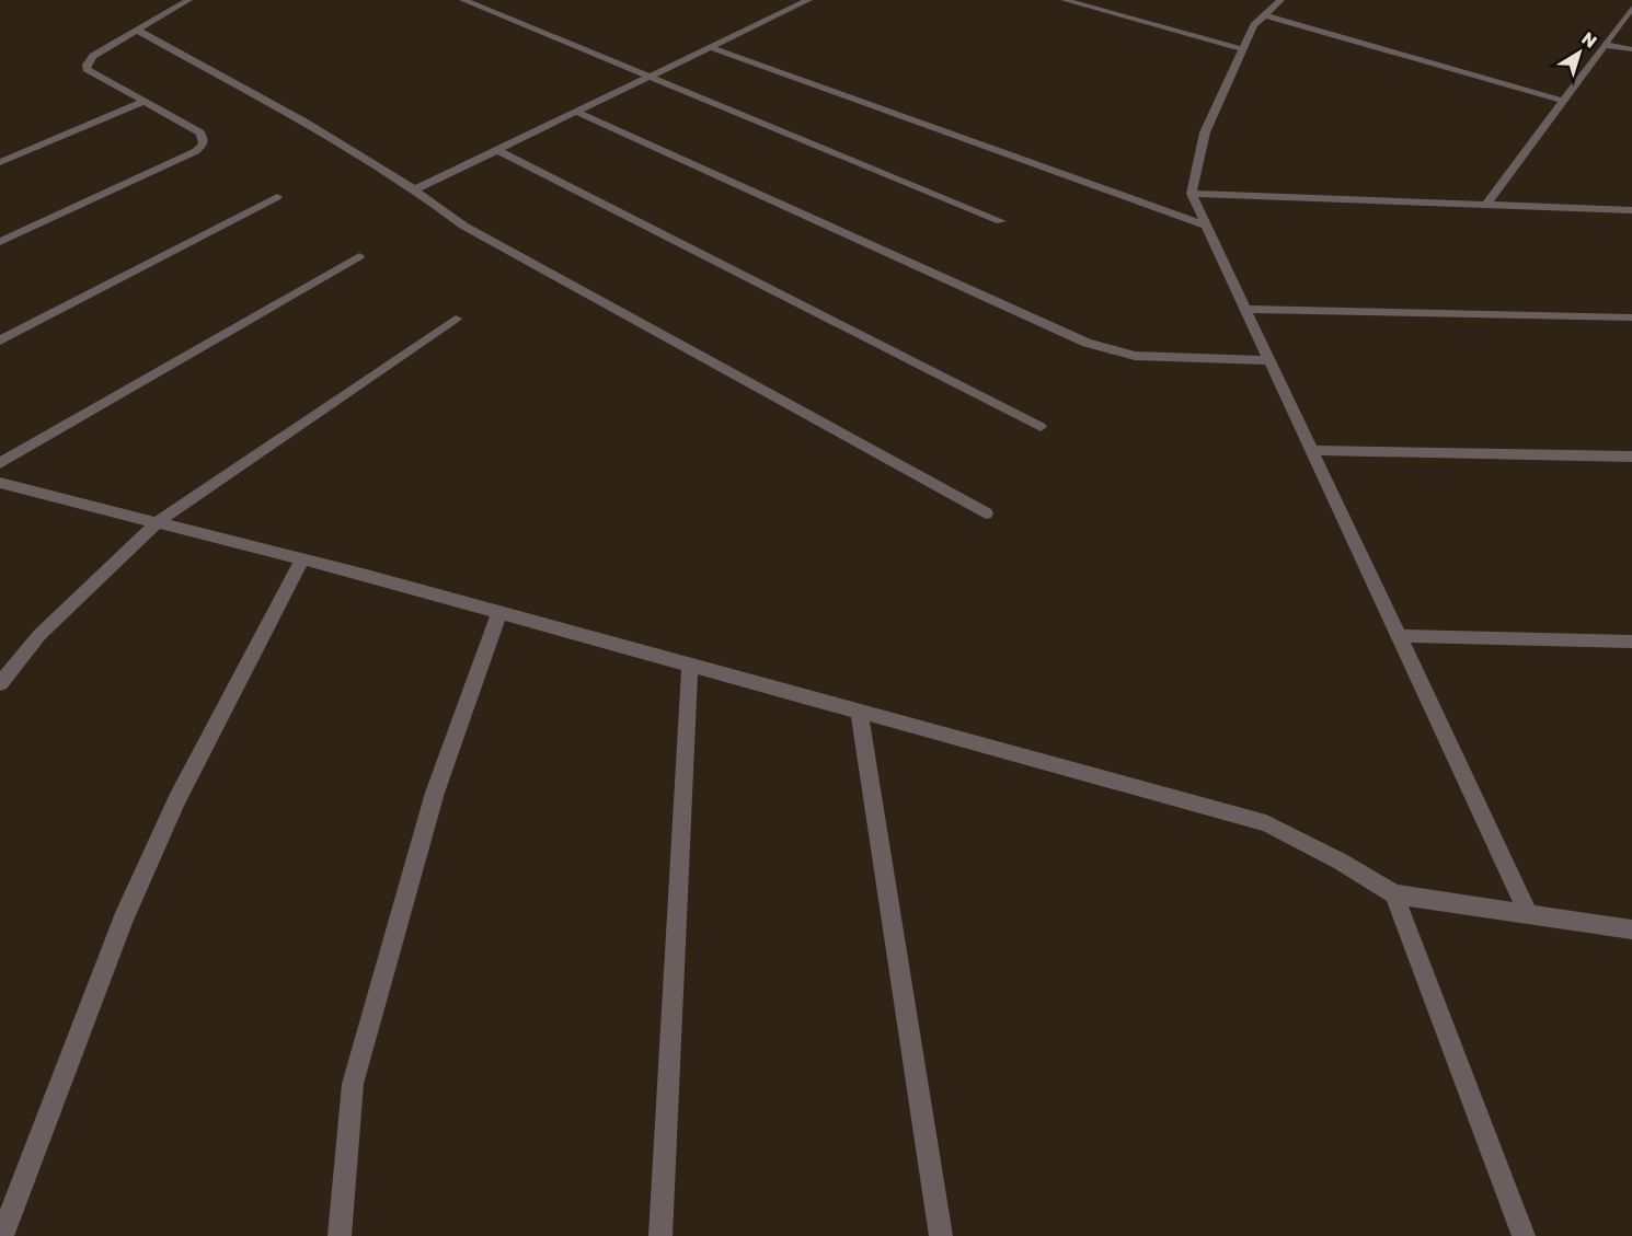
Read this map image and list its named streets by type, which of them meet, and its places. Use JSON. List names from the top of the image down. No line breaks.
{"north":"top right"}
